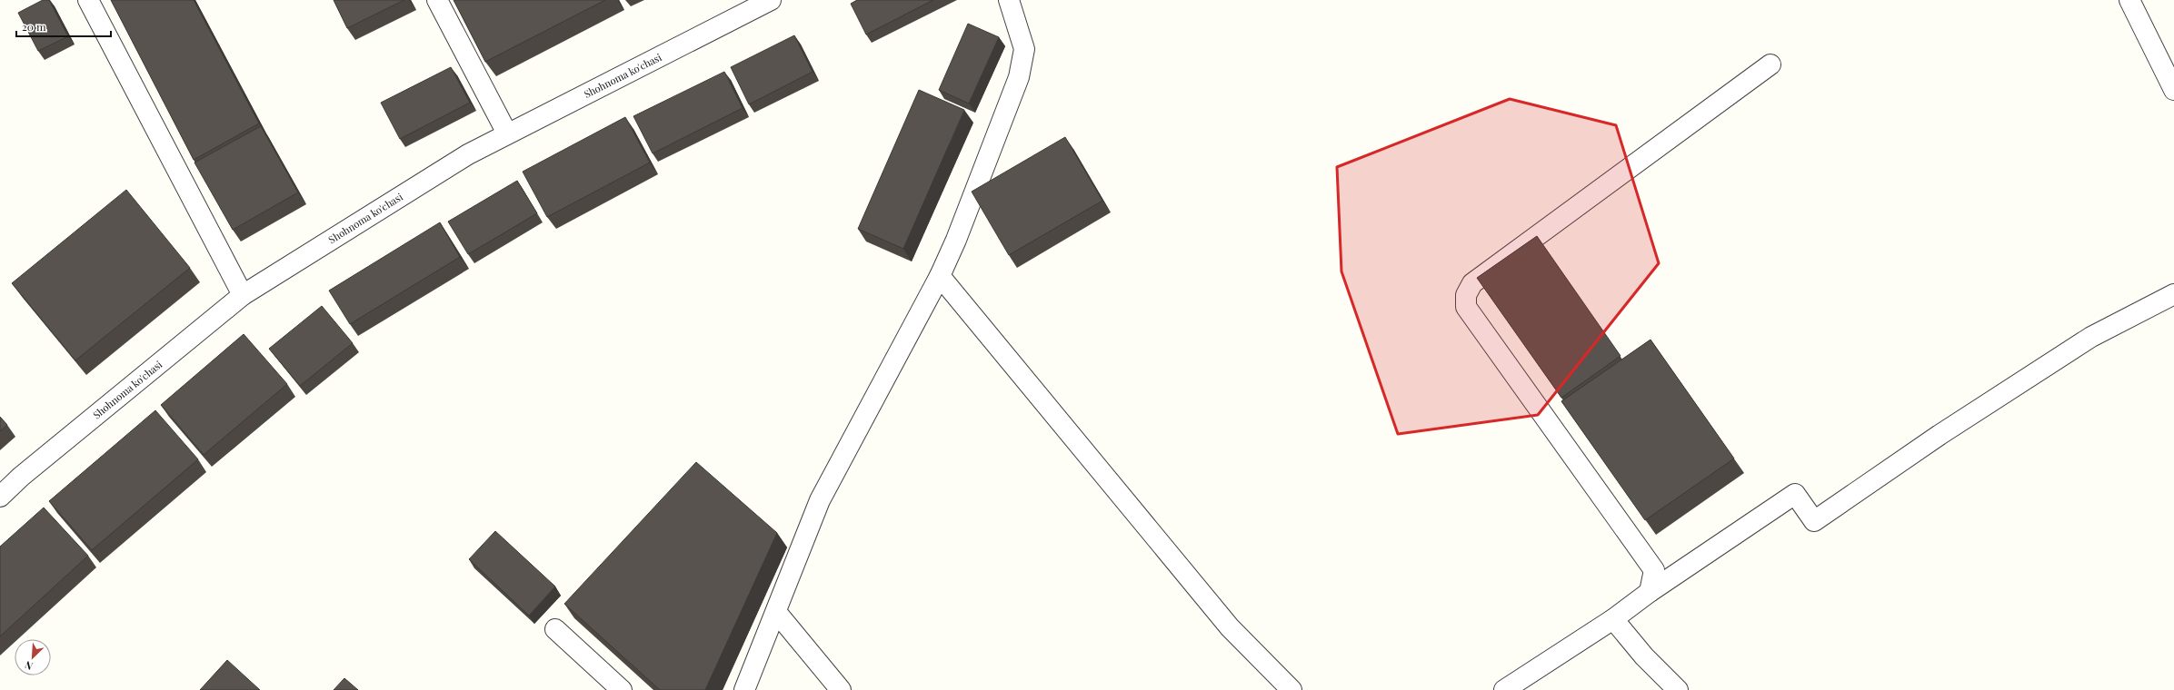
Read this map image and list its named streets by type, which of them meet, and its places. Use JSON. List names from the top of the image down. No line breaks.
{"streets":{"street":["Shohnoma ko'chasi"]},"scale_bar":"20 m","north":"bottom left"}
